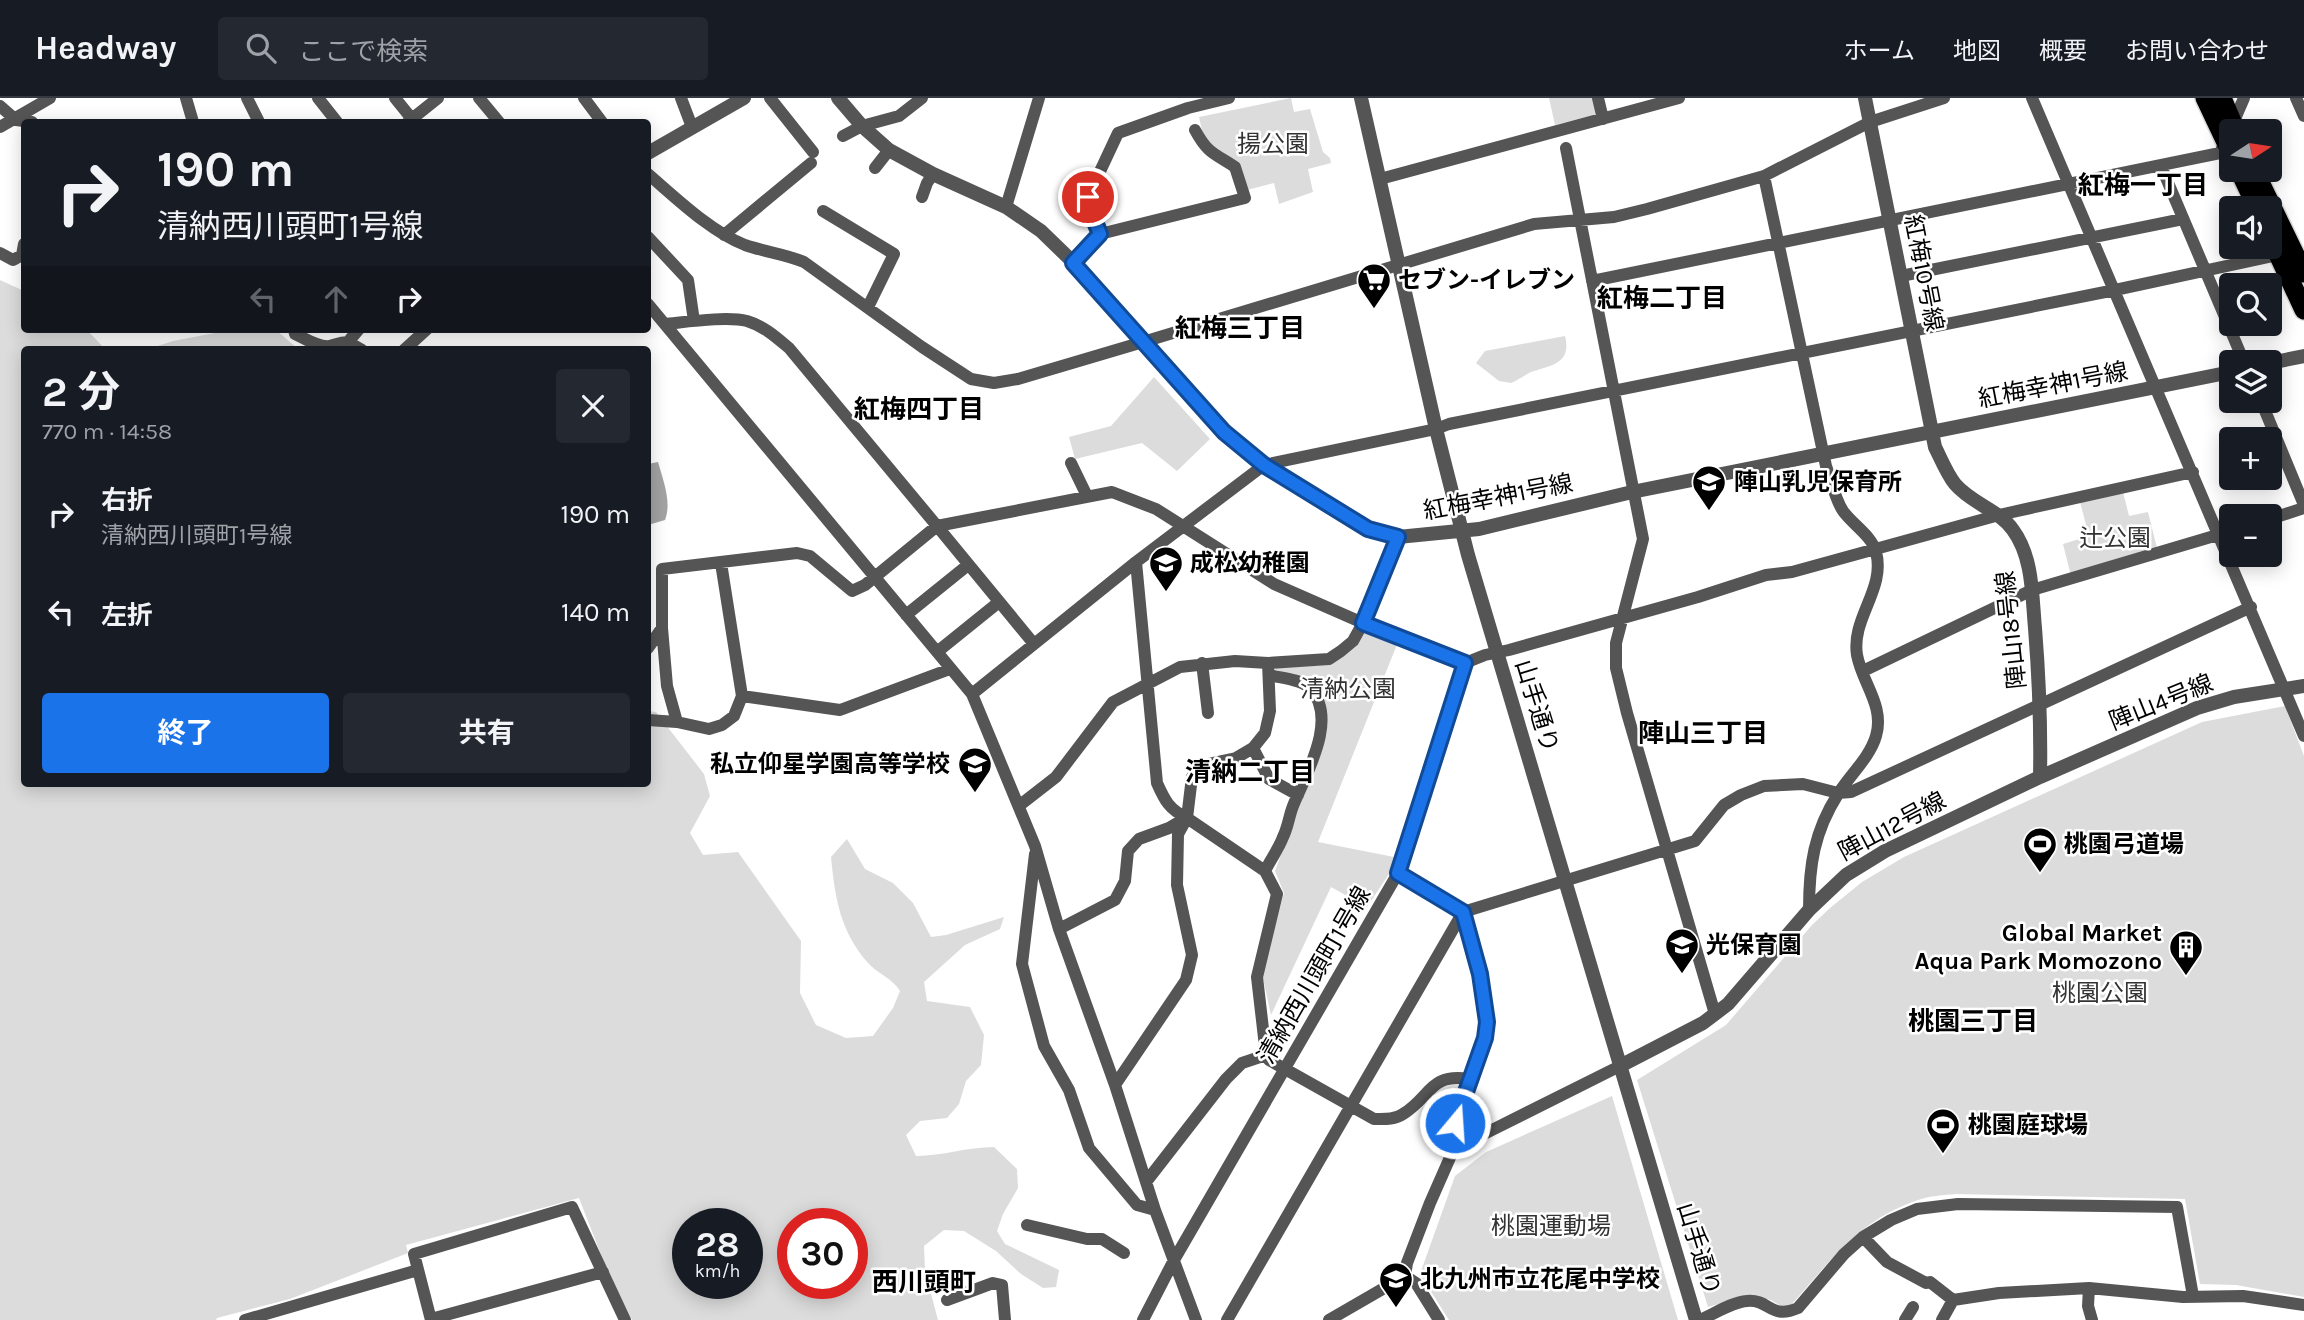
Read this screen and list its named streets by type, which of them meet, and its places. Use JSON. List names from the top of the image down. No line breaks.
{"streets":{"street":["紅梅10号線","紅梅幸神1号線","陣山18号線","陣山4号線","山手通り","陣山12号線","清納西川頭町1号線"]},"crossings":[["紅梅10号線","紅梅幸神1号線"],["紅梅10号線","陣山18号線"],["紅梅幸神1号線","陣山18号線"],["紅梅幸神1号線","山手通り"],["陣山18号線","陣山4号線"],["陣山18号線","陣山12号線"],["陣山4号線","陣山12号線"],["山手通り","陣山12号線"]],"districts":["紅梅一丁目","紅梅二丁目","紅梅三丁目","紅梅四丁目","陣山三丁目","清納二丁目","桃園三丁目","西川頭町"],"parks":["揚公園","辻公園","清納公園","桃園公園","桃園運動場"],"places":{"supermarket":["セブン-イレブン"],"school or university":["陣山乳児保育所","成松幼稚園","私立仰星学園高等学校","光保育園","北九州市立花尾中学校"],"sports":["桃園弓道場","桃園庭球場"],"building":["Global Market Aqua Park Momozono"]},"north":"right","page":{"header":"Headway","search":"ここで検索","nav":["ホーム","地図","概要","お問い合わせ"],"map_buttons":["+","−"],"turn":["190 m","清納西川頭町1号線"],"heading":["2 分","770 m · 14:58"],"list":[{"name":"右折","note":"清納西川頭町1号線","value":"190 m"},{"name":"左折","value":"140 m"}],"buttons":["終了","共有"],"speed":"28 km/h","limit":"30"}}
